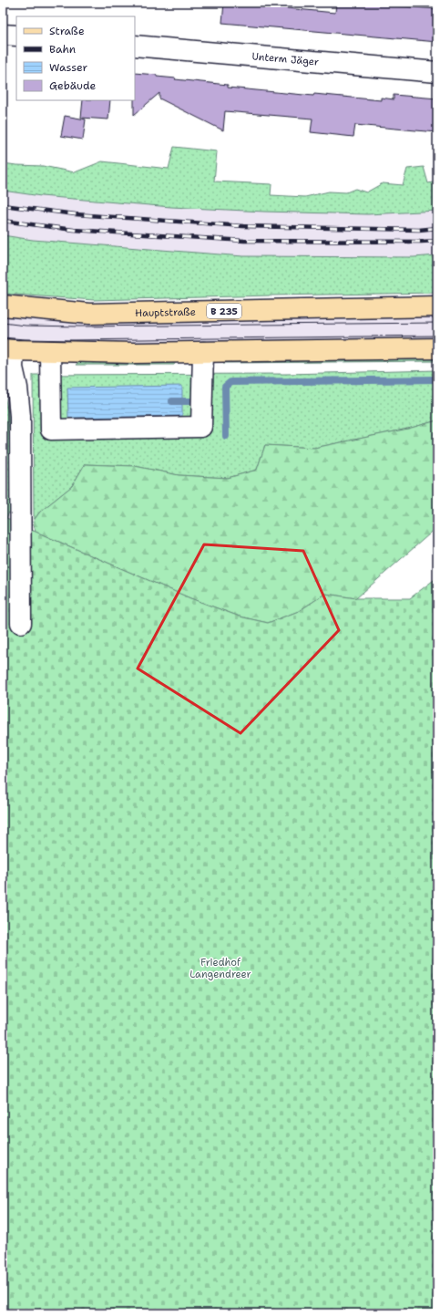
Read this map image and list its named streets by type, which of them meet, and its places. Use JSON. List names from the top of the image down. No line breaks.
{"streets":{"main road":["B 235","Hauptstraße"],"street":["Unterm Jäger"]},"parks":["Friedhof Langendreer"],"legend":["Straße","Bahn","Wasser","Gebäude"]}
